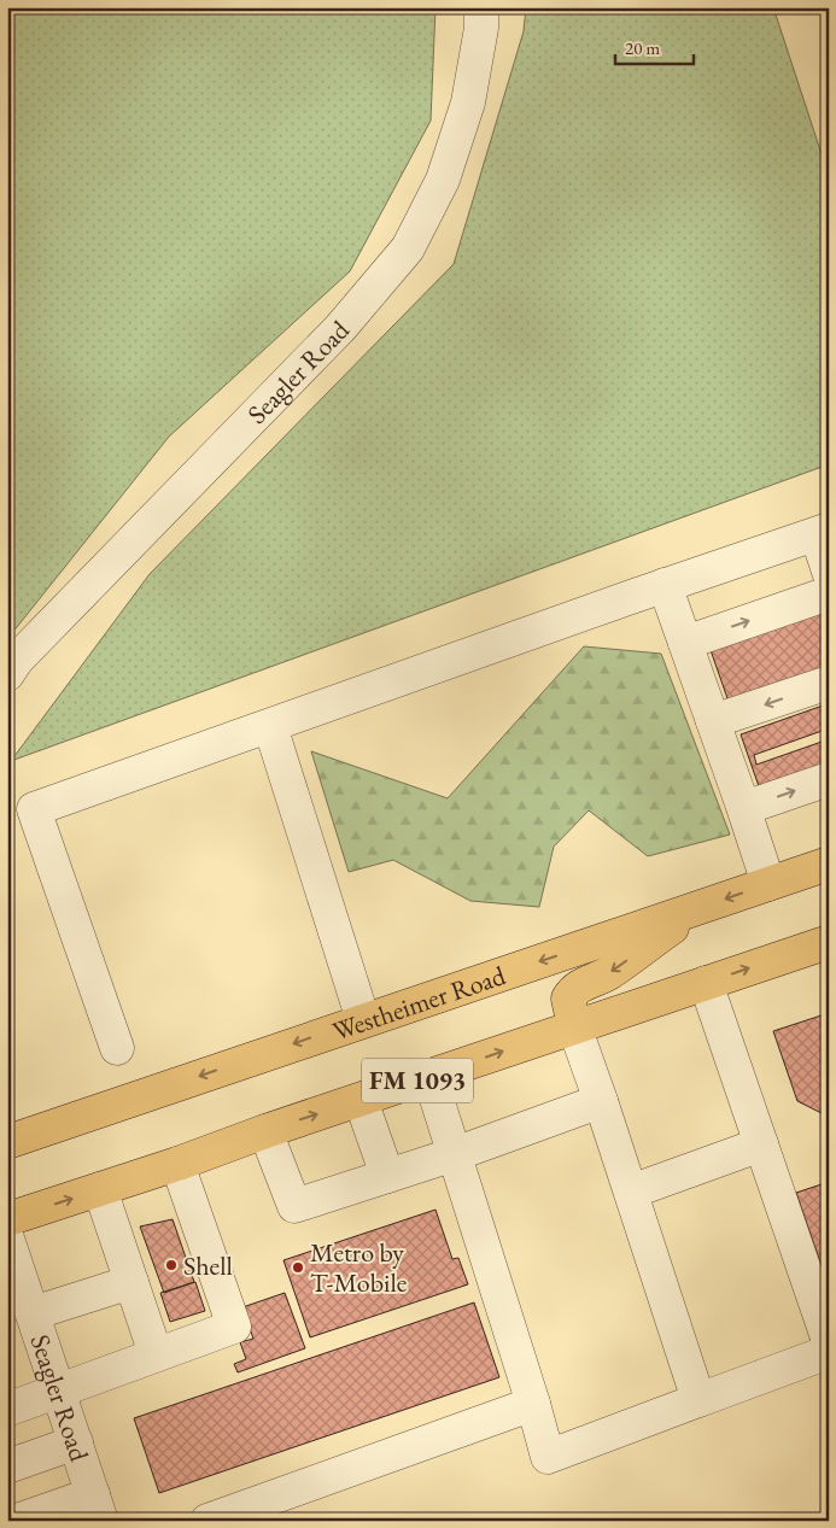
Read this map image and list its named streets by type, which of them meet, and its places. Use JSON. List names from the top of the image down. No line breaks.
{"streets":{"main road":["Westheimer Road","FM 1093"],"street":["Seagler Road"]},"places":["Shell","Metro by T-Mobile"],"scale_bar":"20 m"}
